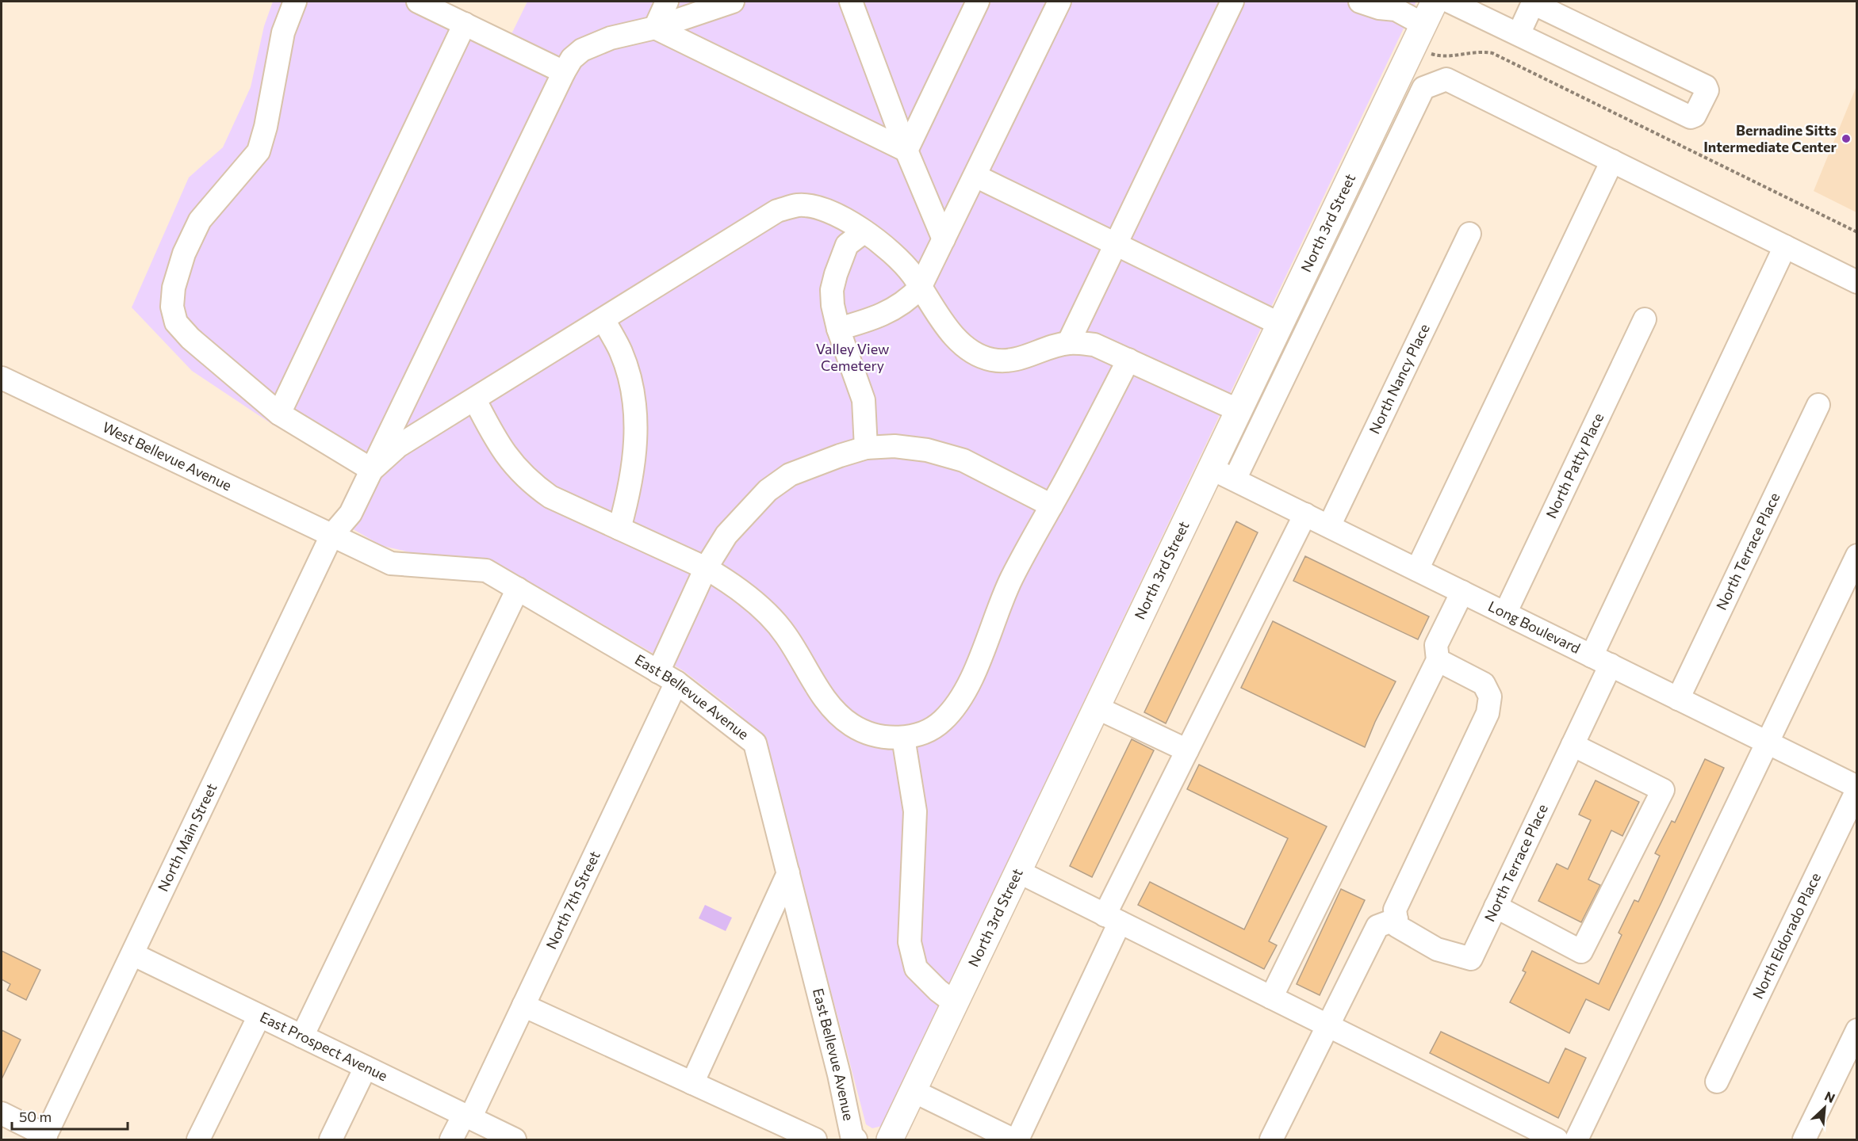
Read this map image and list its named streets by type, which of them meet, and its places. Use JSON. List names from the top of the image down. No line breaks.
{"streets":{"main road":["North 3rd Street"],"street":["North Nancy Place","West Bellevue Avenue","North Patty Place","North Terrace Place","Long Boulevard","East Bellevue Avenue","North Main Street","North 7th Street","North Eldorado Place","East Prospect Avenue"]},"crossings":[["North 3rd Street","Long Boulevard"],["North Nancy Place","Long Boulevard"],["West Bellevue Avenue","East Bellevue Avenue"],["West Bellevue Avenue","North Main Street"],["North Patty Place","Long Boulevard"],["North Terrace Place","Long Boulevard"],["Long Boulevard","North Eldorado Place"],["East Bellevue Avenue","North Main Street"],["East Bellevue Avenue","North 7th Street"],["North Main Street","East Prospect Avenue"],["North 7th Street","East Prospect Avenue"]],"parks":["Valley View Cemetery"],"places":["Bernadine Sitts Intermediate Center"],"scale_bar":"50 m","north":"top right"}
